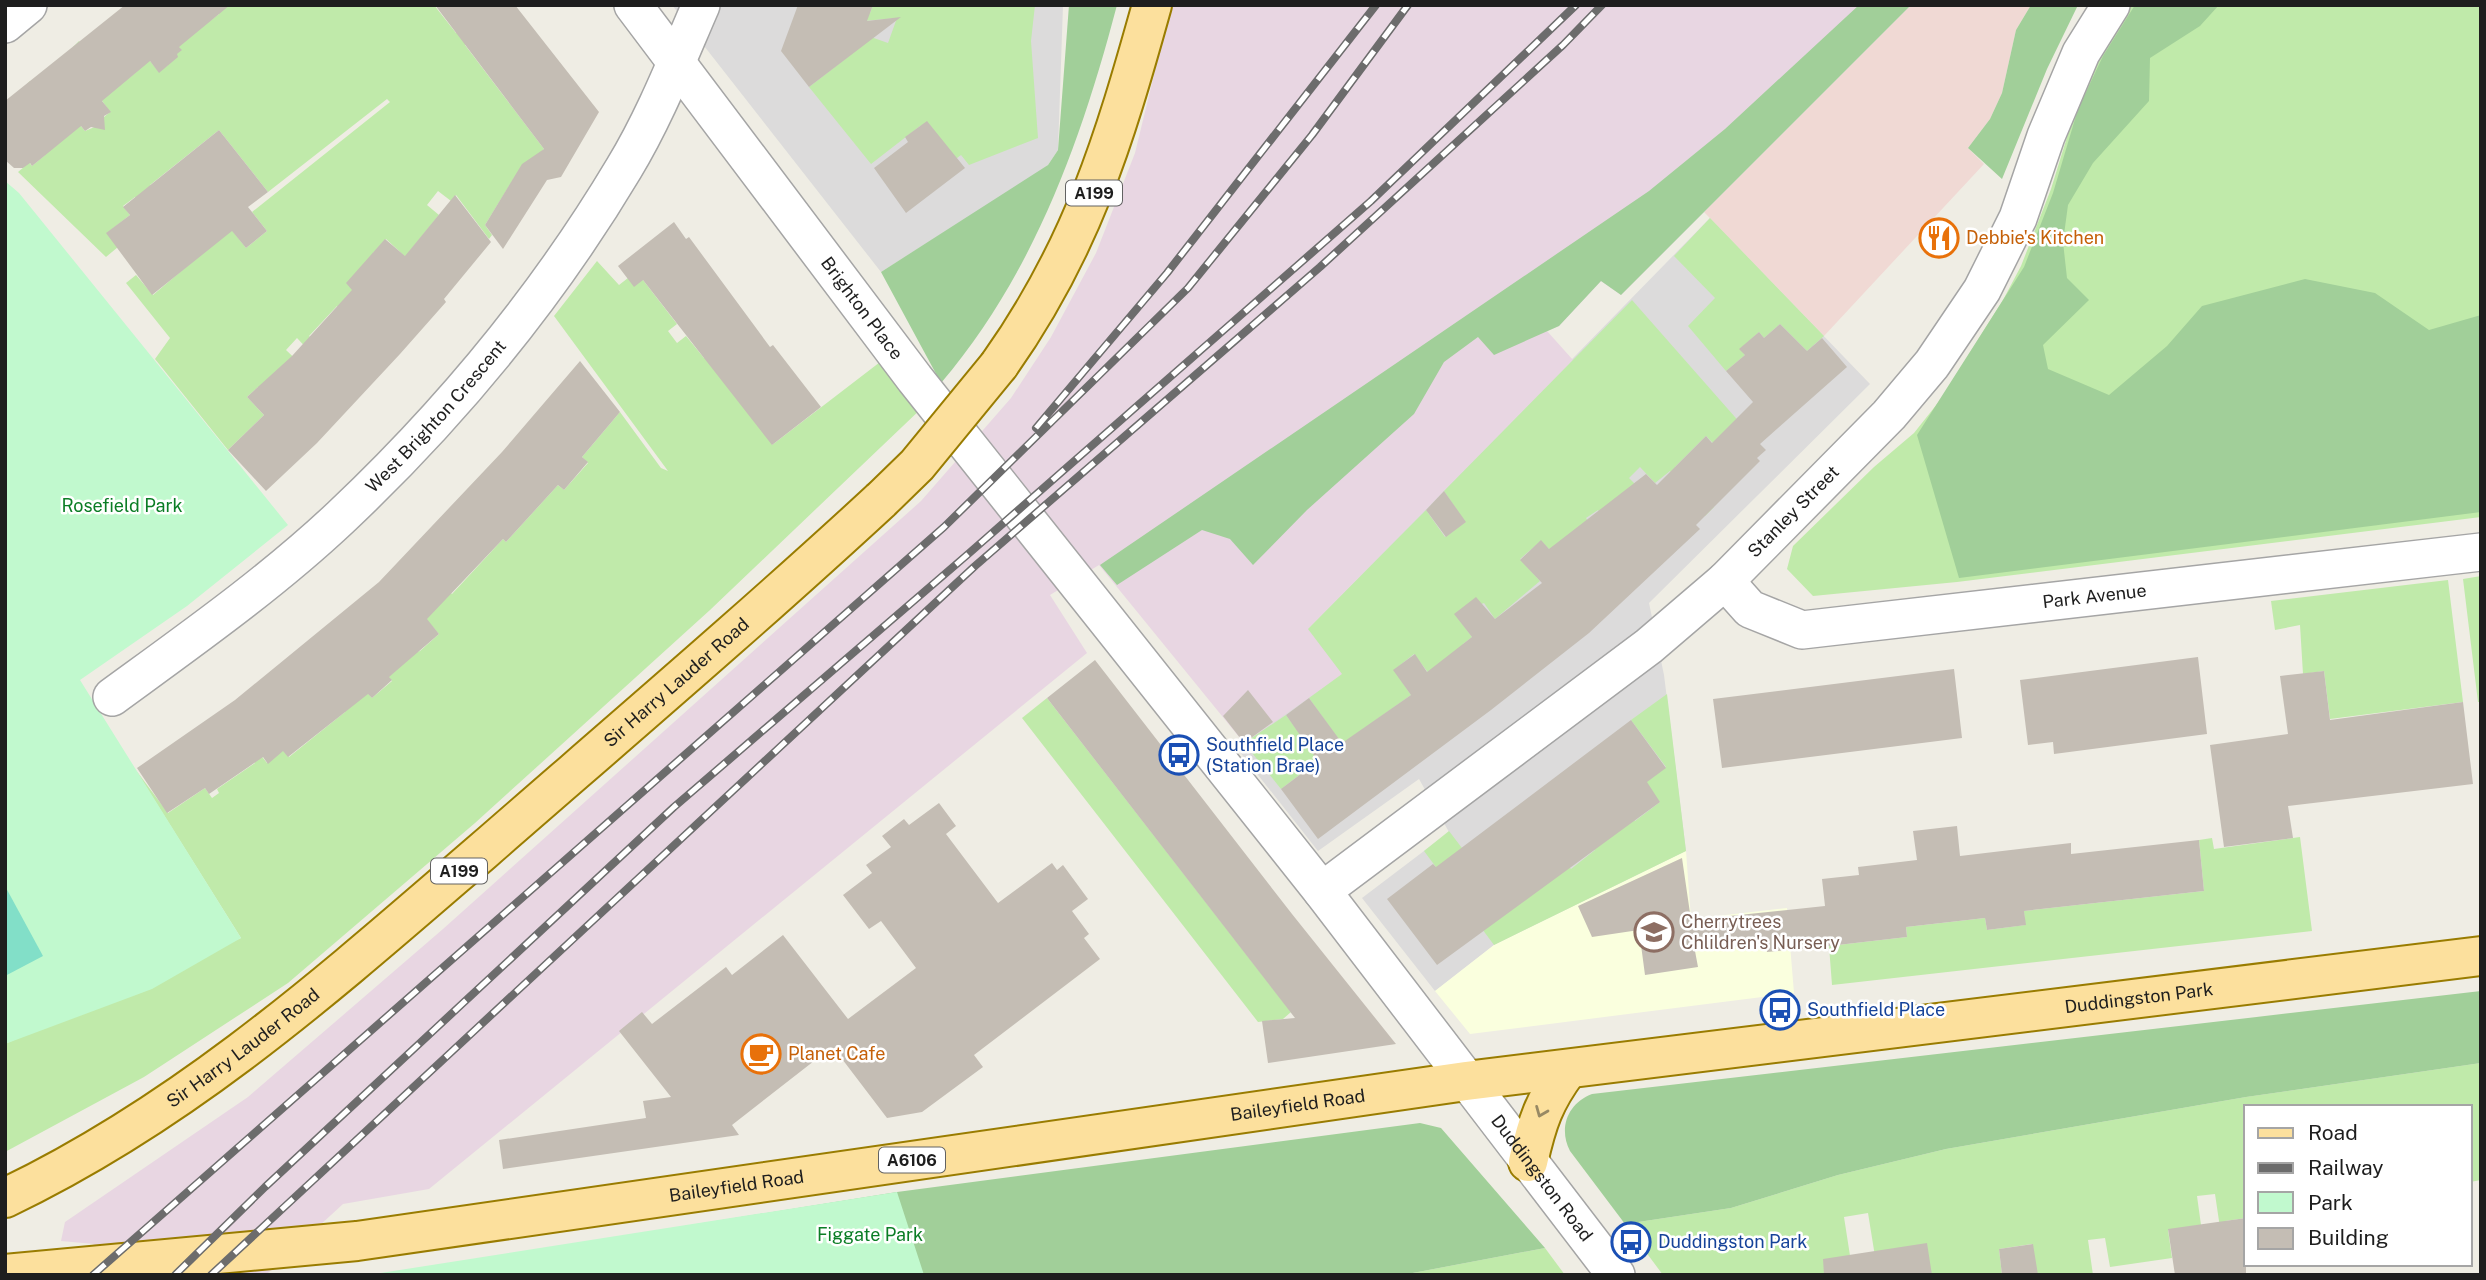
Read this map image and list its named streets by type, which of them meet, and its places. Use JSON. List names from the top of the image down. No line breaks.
{"streets":{"main road":["A199","Sir Harry Lauder Road","Duddingston Park","Baileyfield Road","A6106"],"street":["Brighton Place","West Brighton Crescent","Stanley Street","Park Avenue","Duddingston Road"]},"crossings":[["Brighton Place","West Brighton Crescent"],["Brighton Place","Stanley Street"],["Stanley Street","Park Avenue"],["Duddingston Park","Baileyfield Road"],["Duddingston Park","Duddingston Road"],["Baileyfield Road","Duddingston Road"]],"parks":["Rosefield Park","Figgate Park"],"places":{"restaurant":["Debbie's Kitchen"],"bus stop":["Southfield Place (Station Brae)","Southfield Place","Duddingston Park"],"school or university":["Cherrytrees Chlildren's Nursery"],"cafe":["Planet Cafe"]},"legend":["Road","Railway","Park","Building"]}
